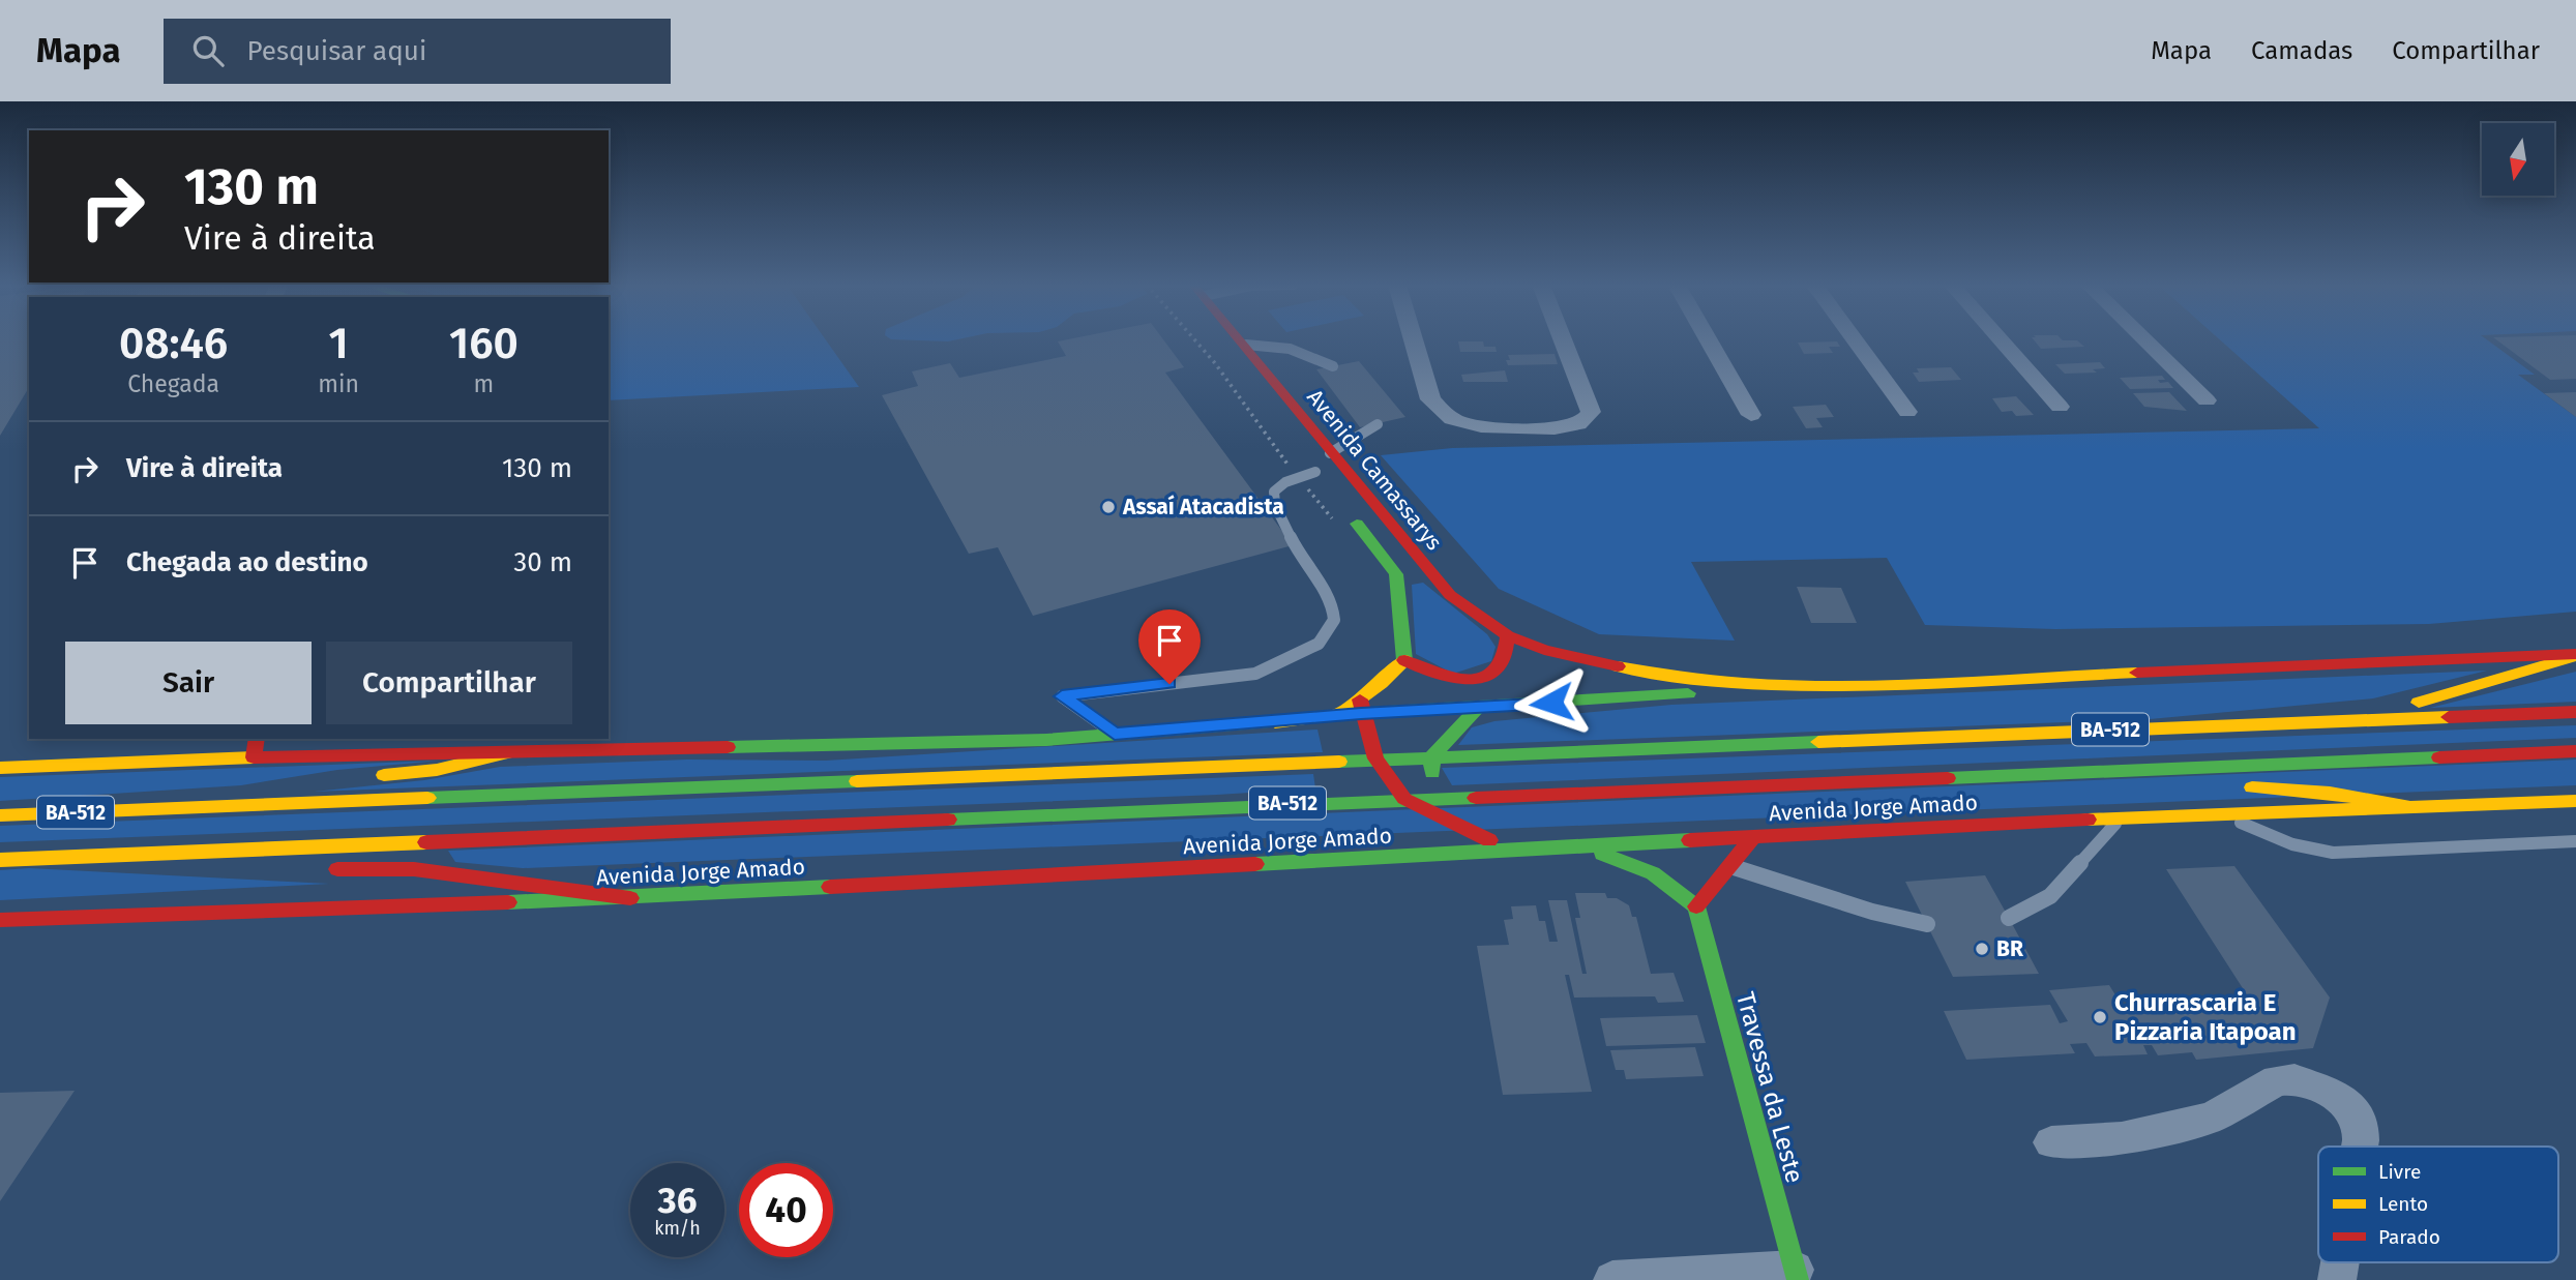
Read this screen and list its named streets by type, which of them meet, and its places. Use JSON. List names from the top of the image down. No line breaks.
{"streets":{"main road":["Avenida Camassarys","BA-512","Avenida Jorge Amado","Travessa da Leste"]},"places":["Assaí Atacadista","BR","Churrascaria E Pizzaria Itapoan"],"legend":["Livre","Lento","Parado"],"north":"bottom","page":{"header":"Mapa","search":"Pesquisar aqui","nav":["Mapa","Camadas","Compartilhar"],"turn":["130 m","Vire à direita"],"eta":["08:46","Chegada","1","min","160","m"],"list":[{"name":"Vire à direita","value":"130 m"},{"name":"Chegada ao destino","value":"30 m"}],"buttons":["Sair","Compartilhar"],"speed":"36 km/h","limit":"40"}}
